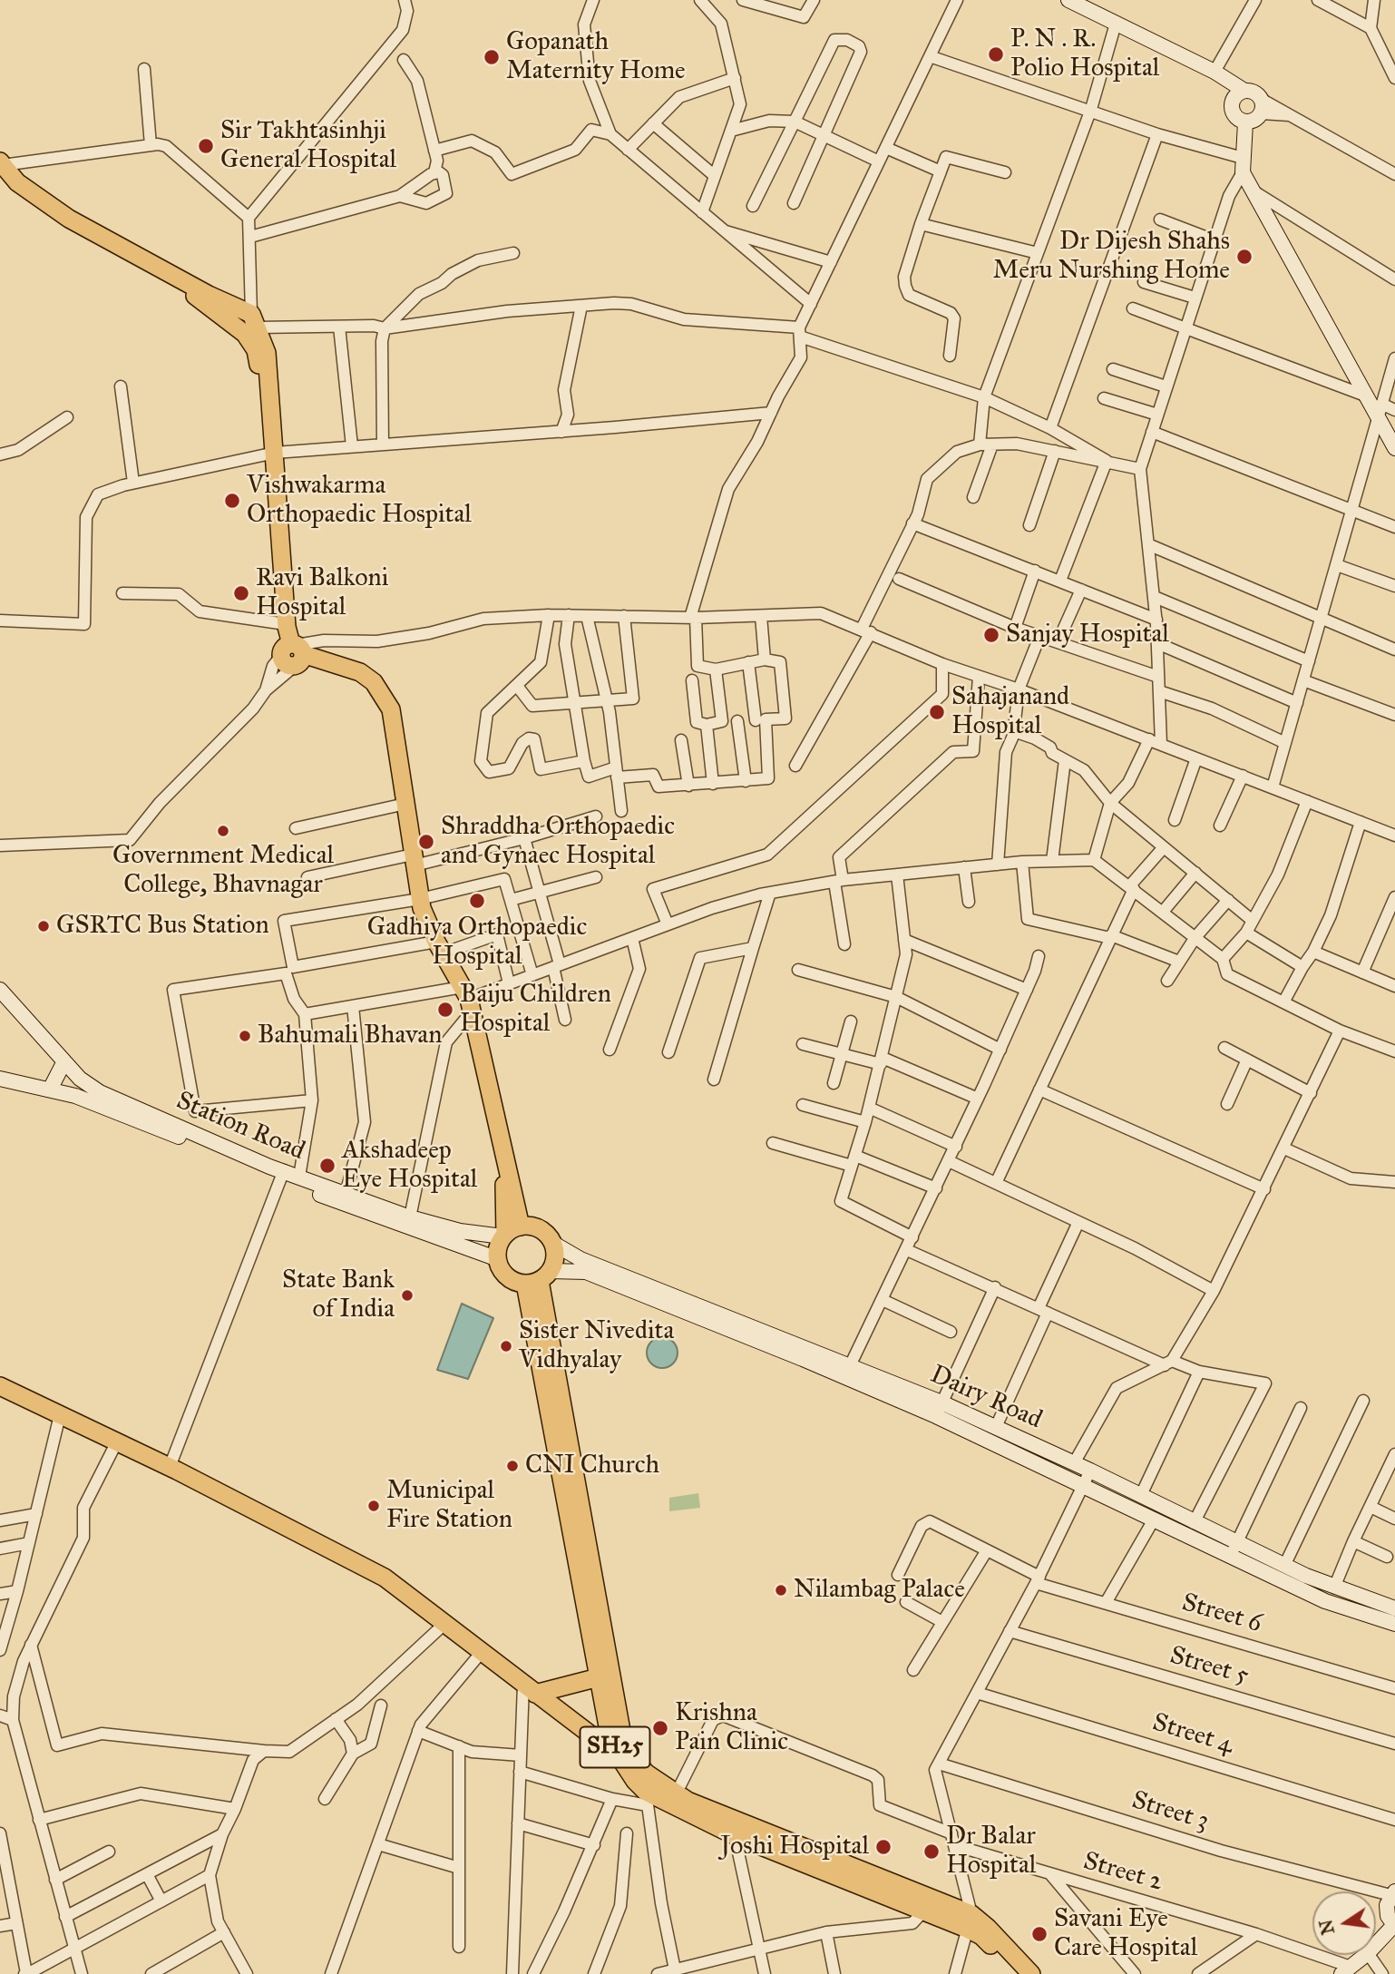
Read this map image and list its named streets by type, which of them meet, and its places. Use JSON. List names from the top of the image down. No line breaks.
{"streets":{"main road":["Station Road","Dairy Road","SH25"],"street":["Street 6","Street 5","Street 4","Street 3","Street 2"]},"crossings":[["Station Road","Dairy Road"],["Station Road","SH25"],["Dairy Road","SH25"],["SH25","Street 2"]],"places":["P. N . R. Polio Hospital","Gopanath Maternity Home","Sir Takhtasinhji General Hospital","Dr Dijesh Shahs Meru Nurshing Home","Vishwakarma Orthopaedic Hospital","Ravi Balkoni Hospital","Sanjay Hospital","Sahajanand Hospital","Government Medical College, Bhavnagar","Shraddha Orthopaedic and Gynaec Hospital","Gadhiya Orthopaedic Hospital","GSRTC Bus Station","Baiju Children Hospital","Bahumali Bhavan","Akshadeep Eye Hospital","State Bank of India","Sister Nivedita Vidhyalay","CNI Church","Municipal Fire Station","Nilambag Palace","Krishna Pain Clinic","Joshi Hospital","Dr Balar Hospital","Savani Eye Care Hospital"],"north":"left"}
